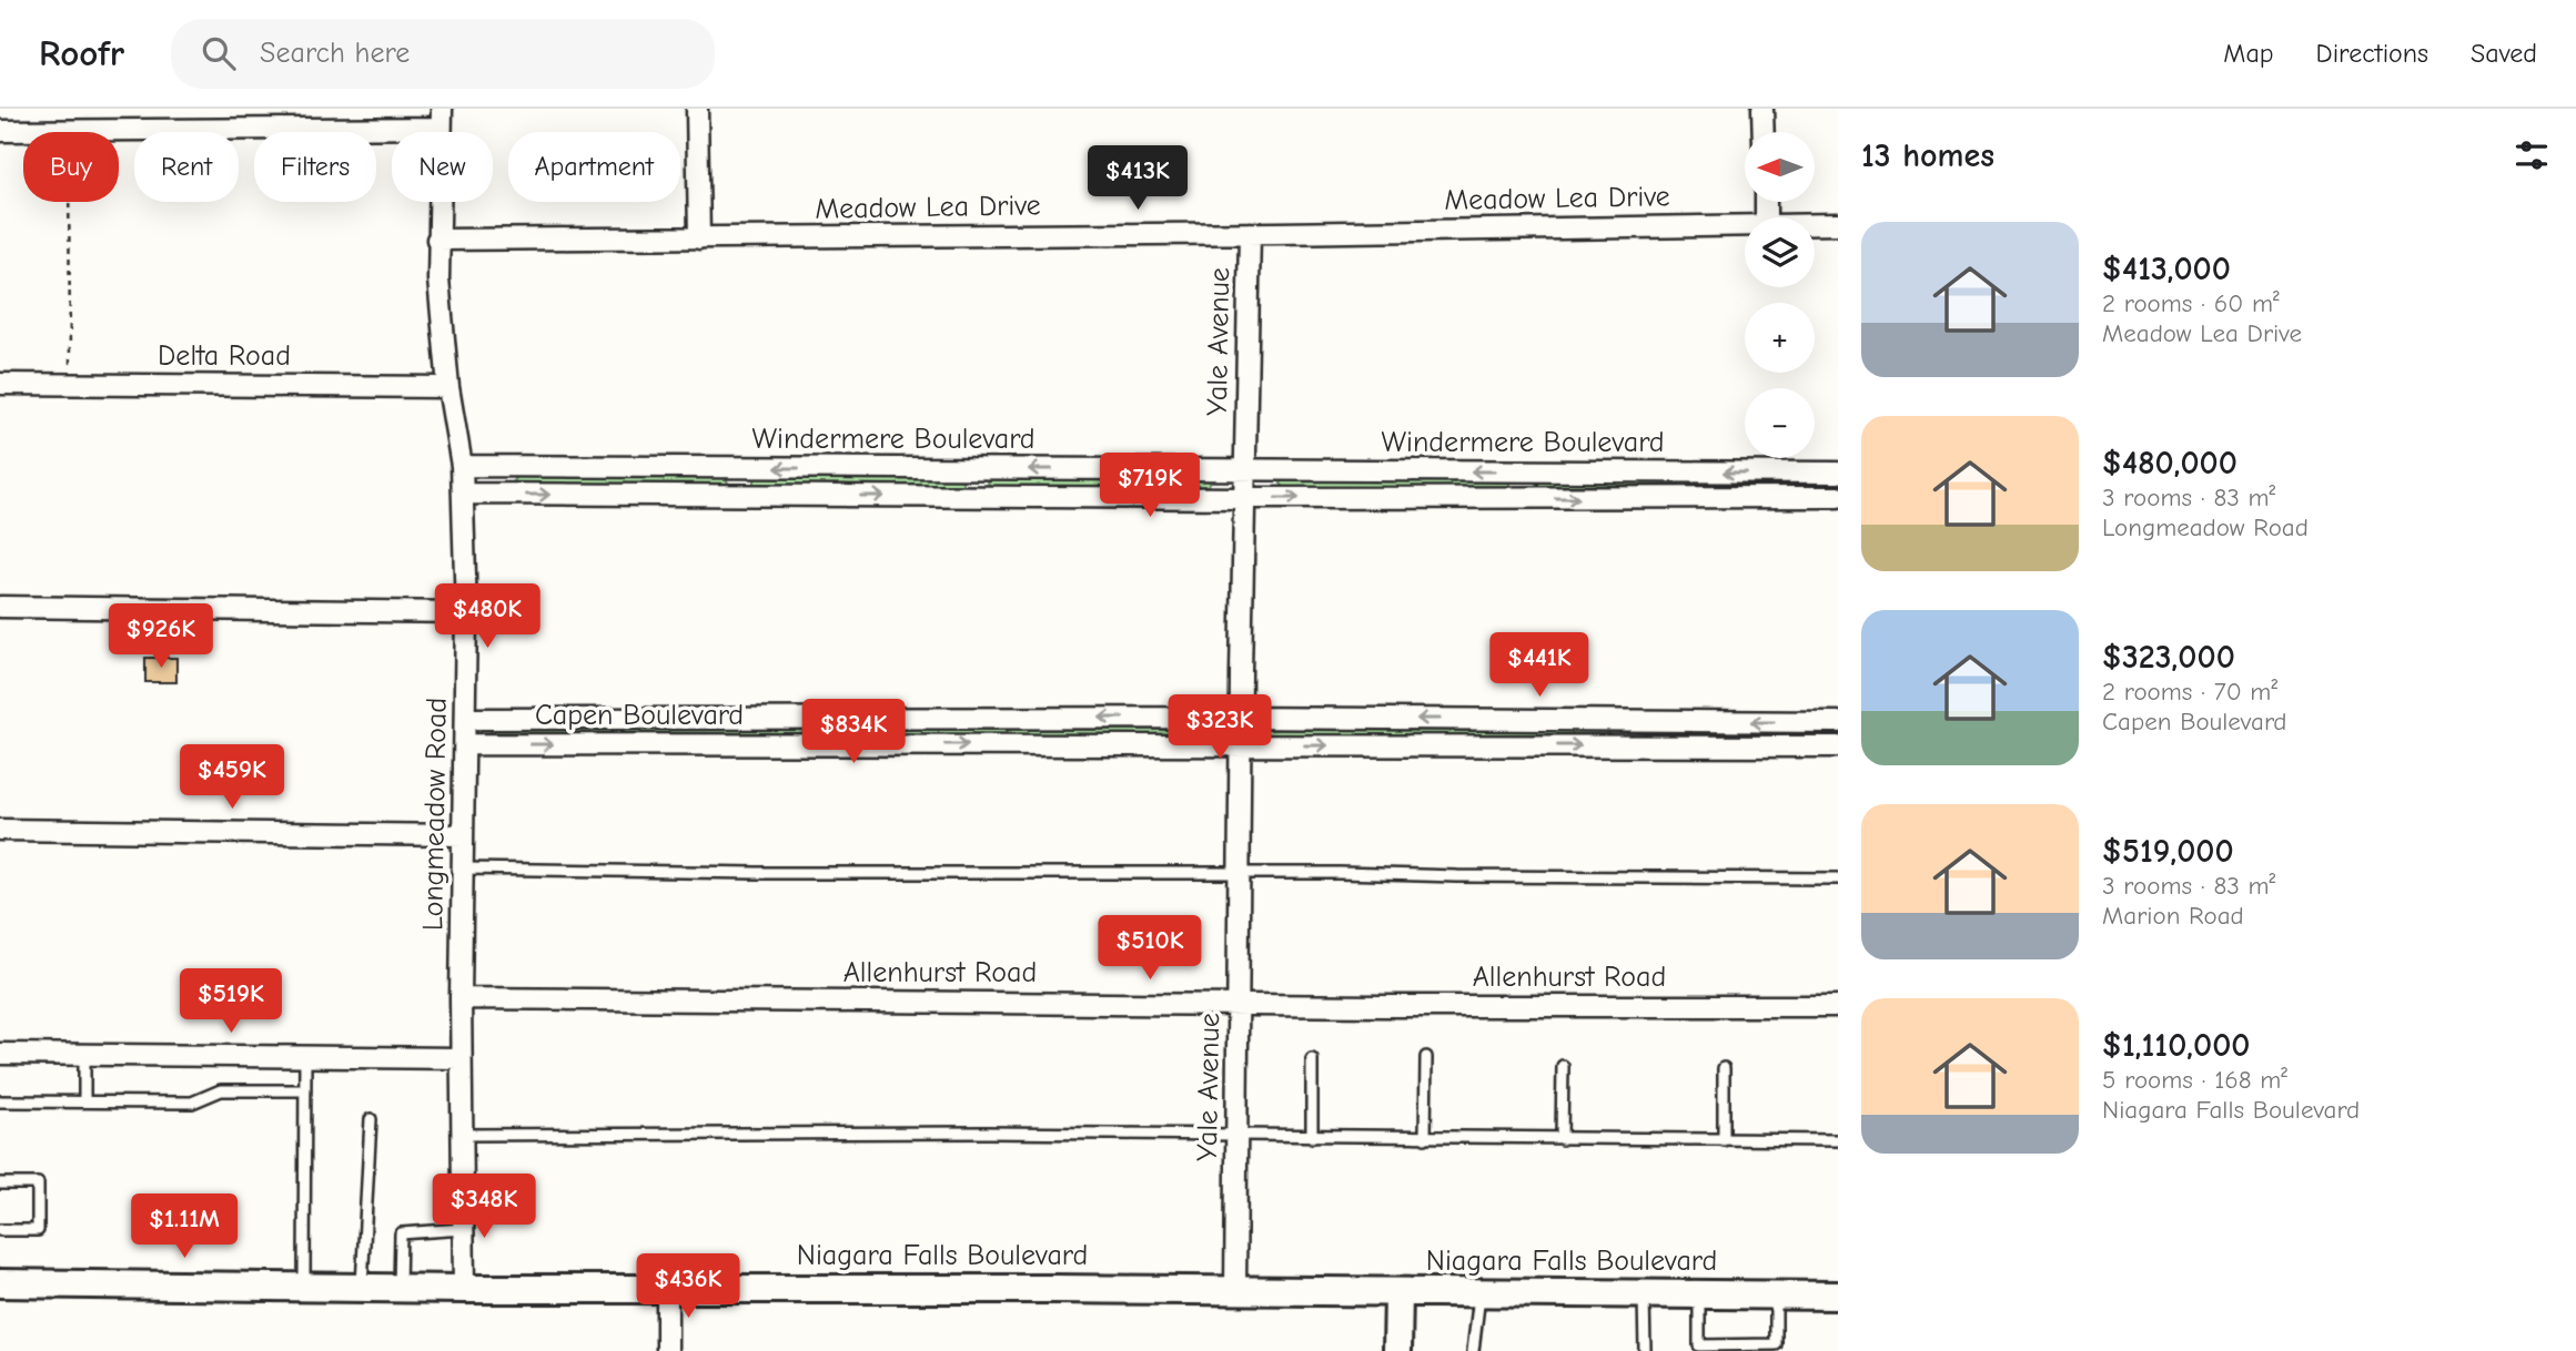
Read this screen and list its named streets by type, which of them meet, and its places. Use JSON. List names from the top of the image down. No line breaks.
{"streets":{"main road":["Niagara Falls Boulevard"],"street":["Meadow Lea Drive","Yale Avenue","Delta Road","Windermere Boulevard","Capen Boulevard","Longmeadow Road","Allenhurst Road"]},"crossings":[["Meadow Lea Drive","Yale Avenue"],["Meadow Lea Drive","Longmeadow Road"],["Yale Avenue","Windermere Boulevard"],["Yale Avenue","Capen Boulevard"],["Yale Avenue","Allenhurst Road"],["Yale Avenue","Niagara Falls Boulevard"],["Delta Road","Longmeadow Road"],["Windermere Boulevard","Longmeadow Road"],["Capen Boulevard","Longmeadow Road"],["Longmeadow Road","Allenhurst Road"],["Longmeadow Road","Niagara Falls Boulevard"]],"north":"left","page":{"header":"Roofr","search":"Search here","nav":["Map","Directions","Saved"],"heading":"13 homes","map_buttons":["+","−"],"chip":["Buy","Rent","Filters","New","Apartment"],"price":["$413K","$719K","$480K","$926K","$441K","$323K","$834K","$459K","$510K","$519K","$348K","$1.11M","$436K"],"list":[{"name":"$413,000","note":"2 rooms · 60 m² · Meadow Lea Drive"},{"name":"$480,000","note":"3 rooms · 83 m² · Longmeadow Road"},{"name":"$323,000","note":"2 rooms · 70 m² · Capen Boulevard"},{"name":"$519,000","note":"3 rooms · 83 m² · Marion Road"},{"name":"$1,110,000","note":"5 rooms · 168 m² · Niagara Falls Boulevard"}]}}
